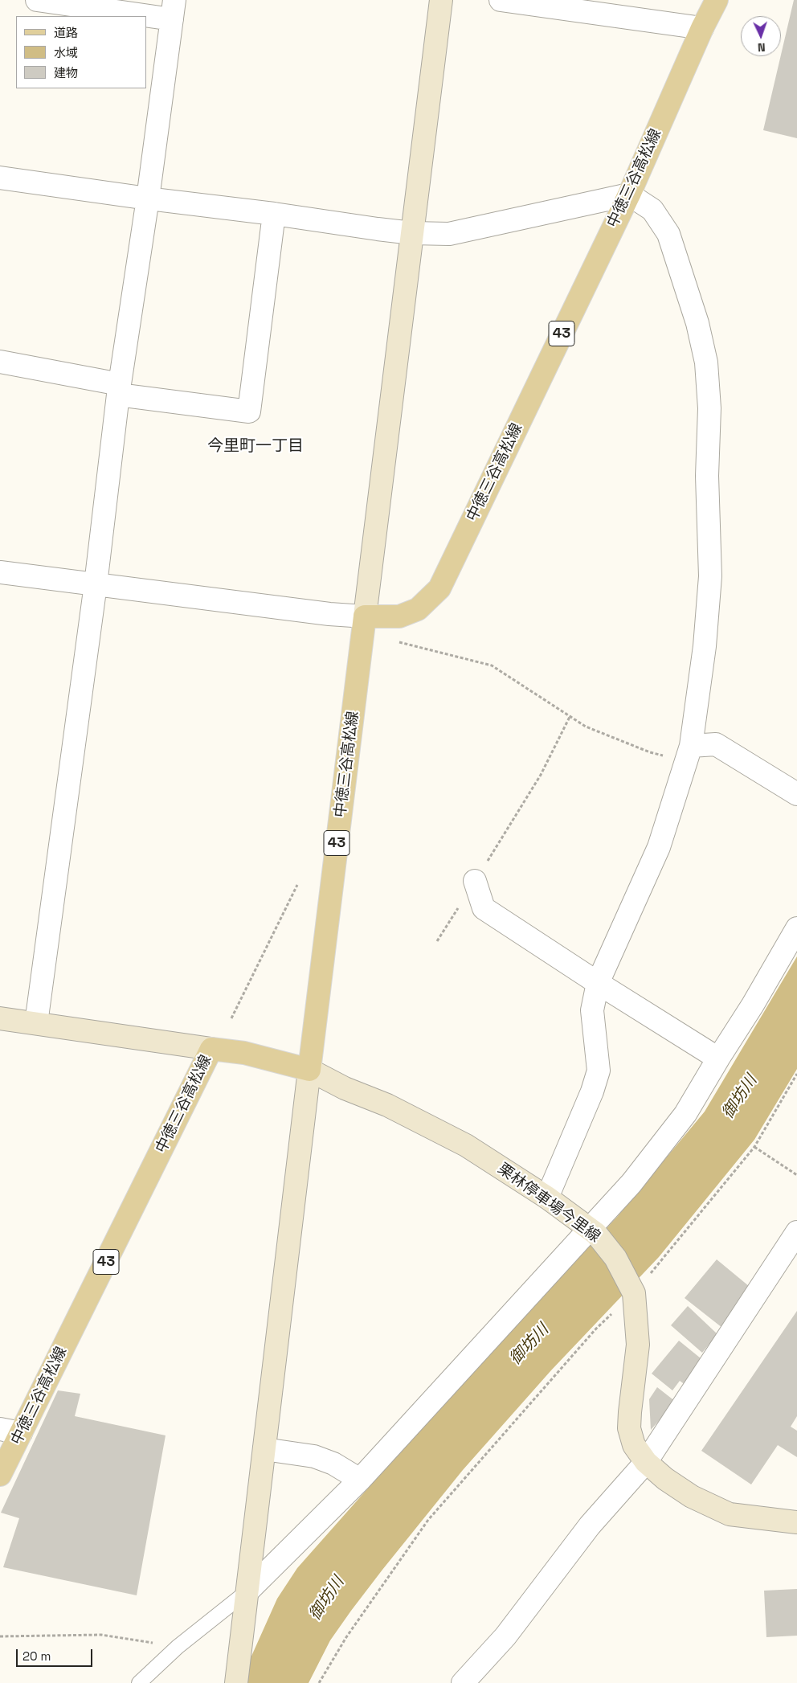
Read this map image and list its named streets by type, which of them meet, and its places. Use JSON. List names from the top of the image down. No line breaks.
{"streets":{"main road":["中徳三谷高松線","43"],"street":["栗林停車場今里線"]},"crossings":[["中徳三谷高松線","栗林停車場今里線"]],"districts":["今里町一丁目"],"water":["御坊川"],"legend":["道路","水域","建物"],"scale_bar":"20 m","north":"bottom"}
